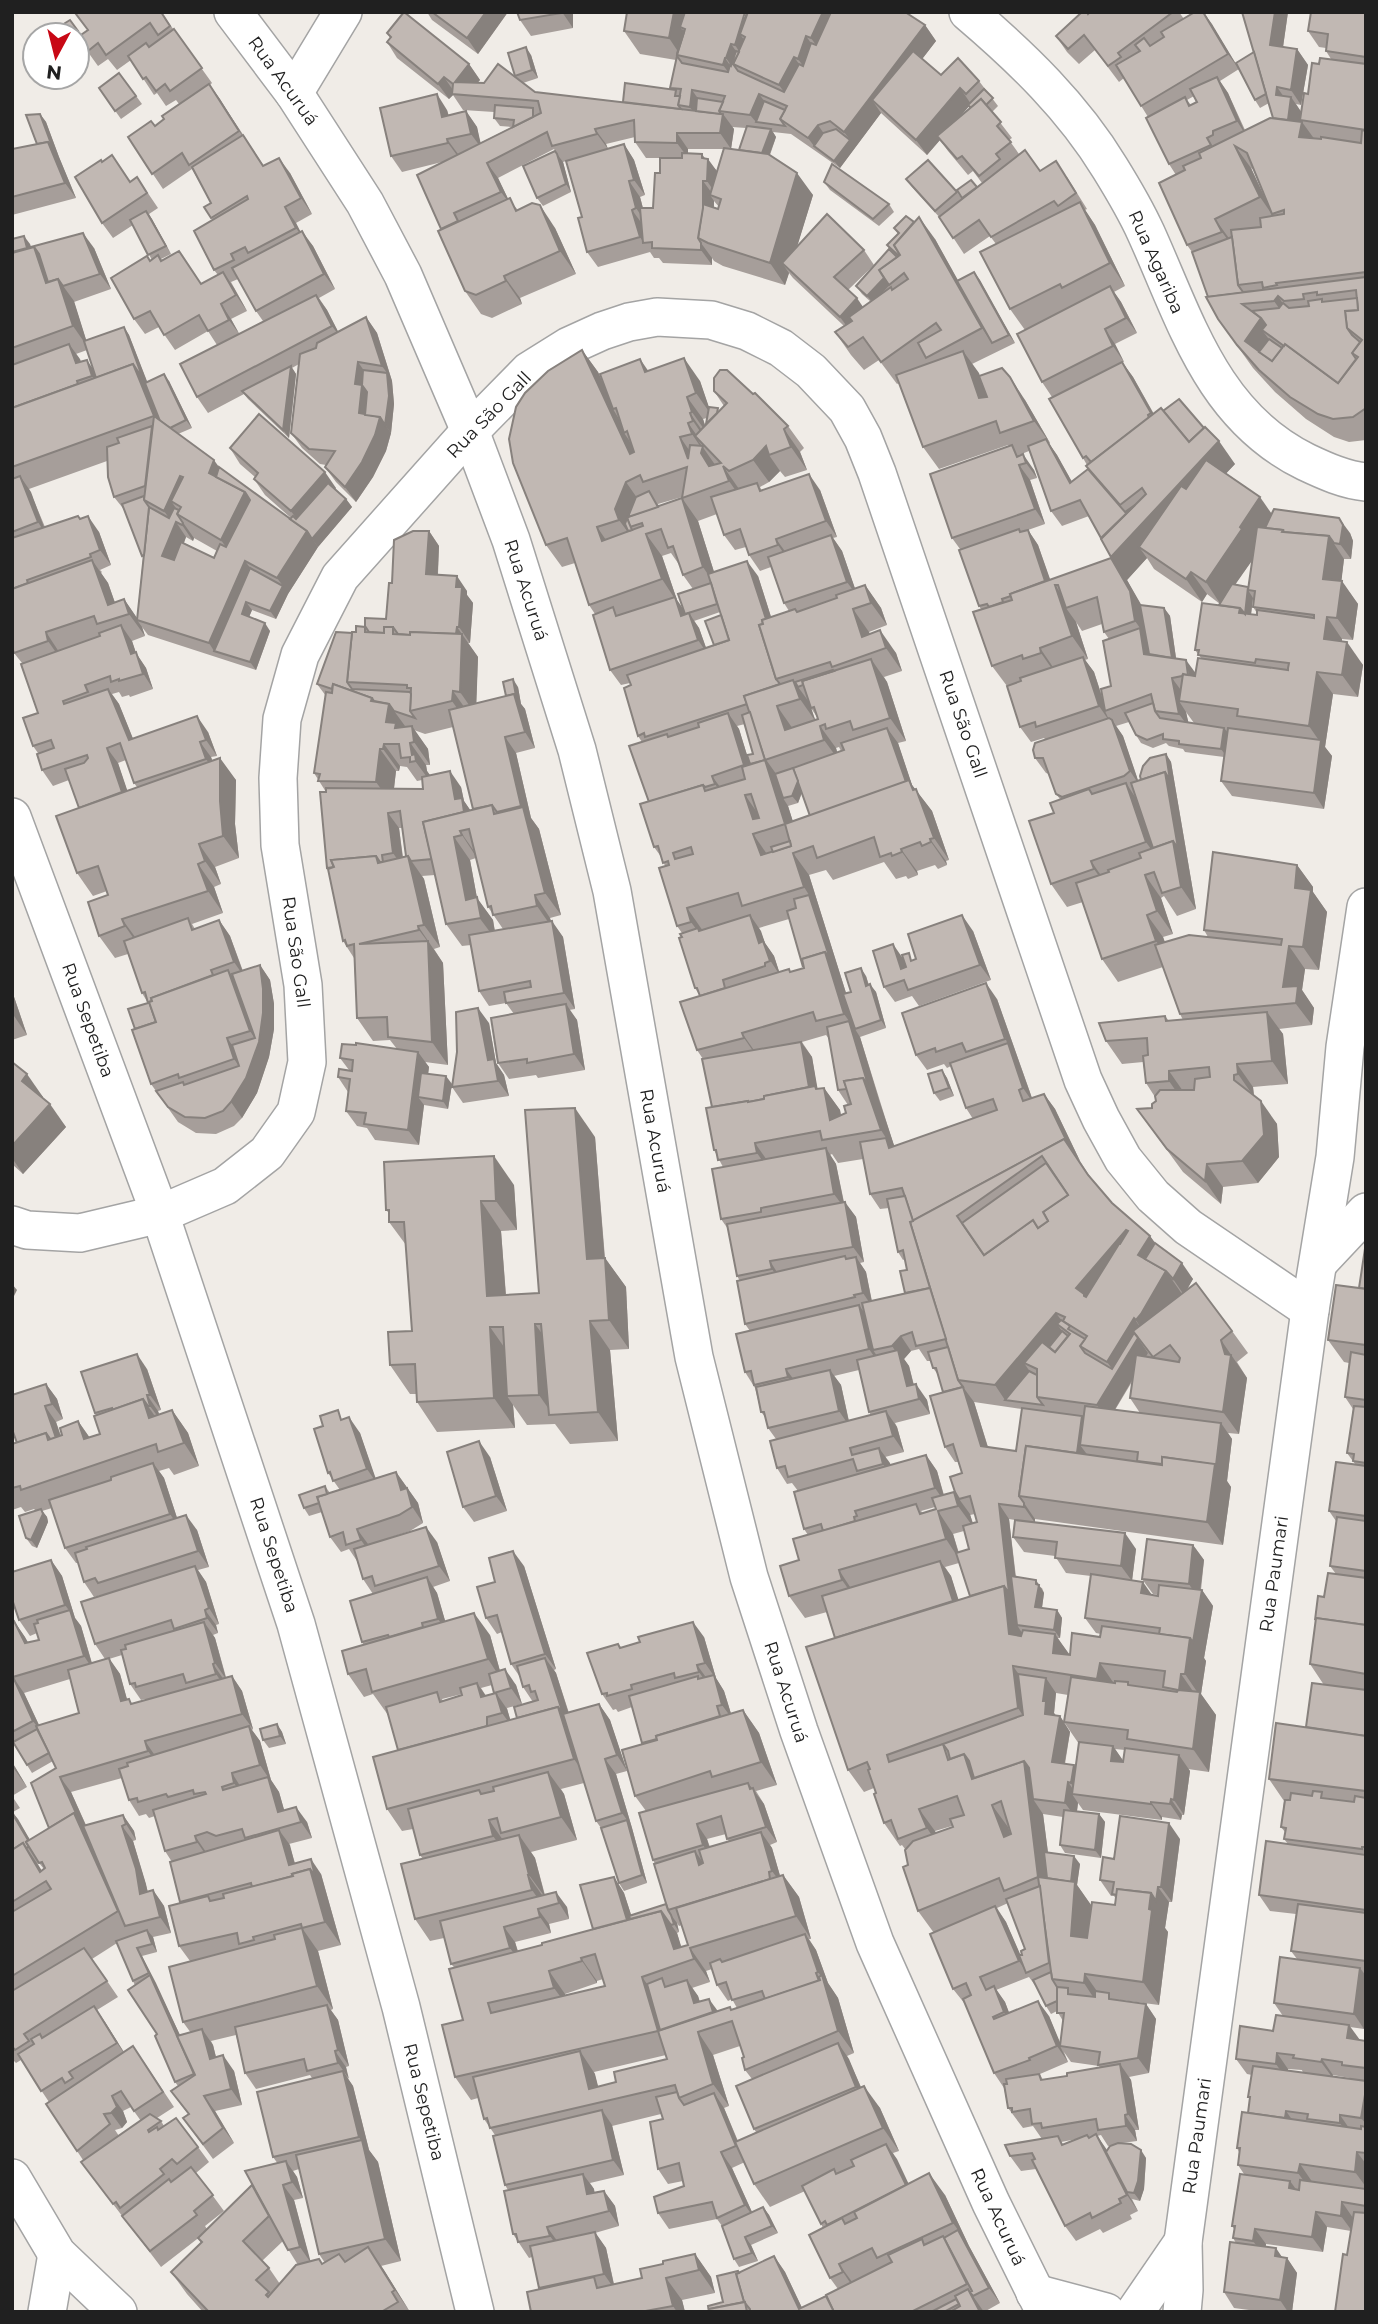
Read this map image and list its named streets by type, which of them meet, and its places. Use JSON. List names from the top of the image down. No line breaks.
{"streets":{"street":["Rua Acuruá","Rua Agariba","Rua São Gall","Rua Sepetiba","Rua Paumari"]},"crossings":[["Rua Acuruá","Rua São Gall"],["Rua São Gall","Rua Sepetiba"],["Rua São Gall","Rua Paumari"]],"north":"bottom"}
